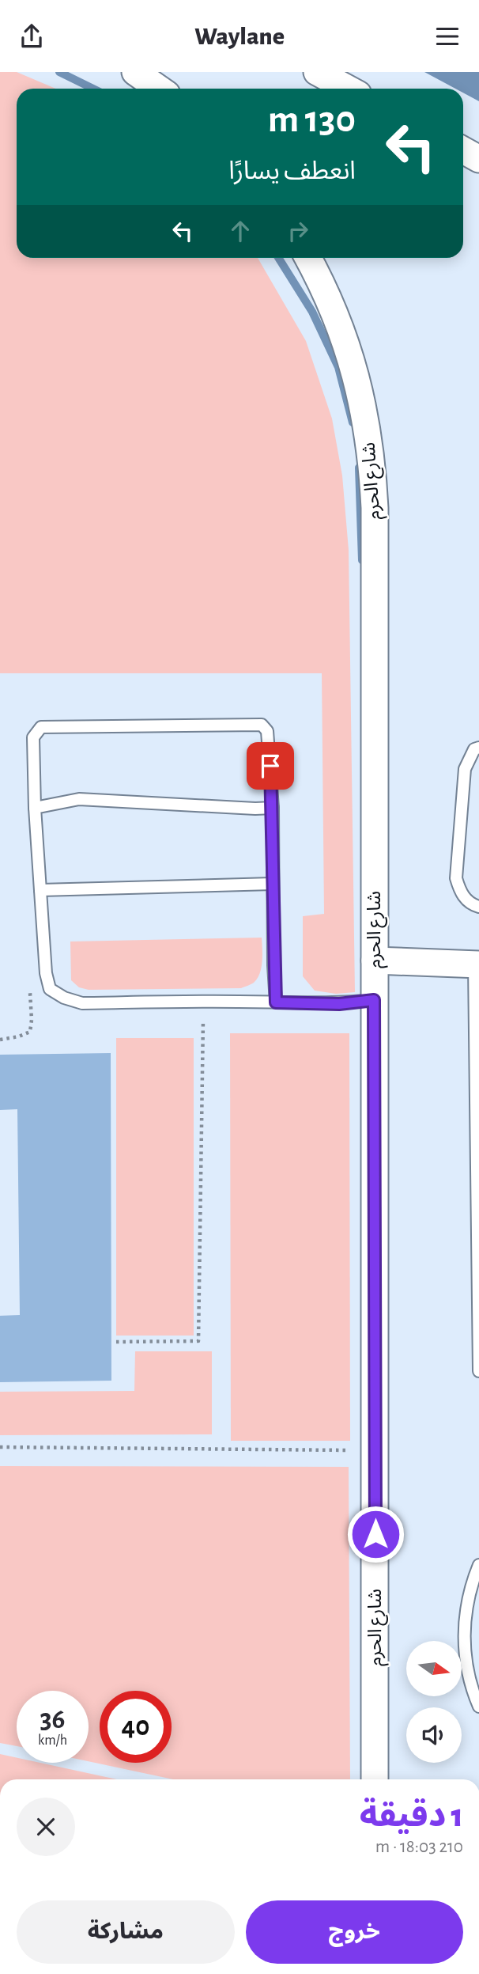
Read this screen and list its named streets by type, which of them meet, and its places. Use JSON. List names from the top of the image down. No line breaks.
{"streets":{"street":["شارع الحرم"]},"north":"right","page":{"header":"Waylane","turn":["130 m","انعطف يسارًا"],"speed":"36 km/h","limit":"40","heading":["1 دقيقة","210 m · 18:03"],"buttons":["خروج","مشاركة"]}}
